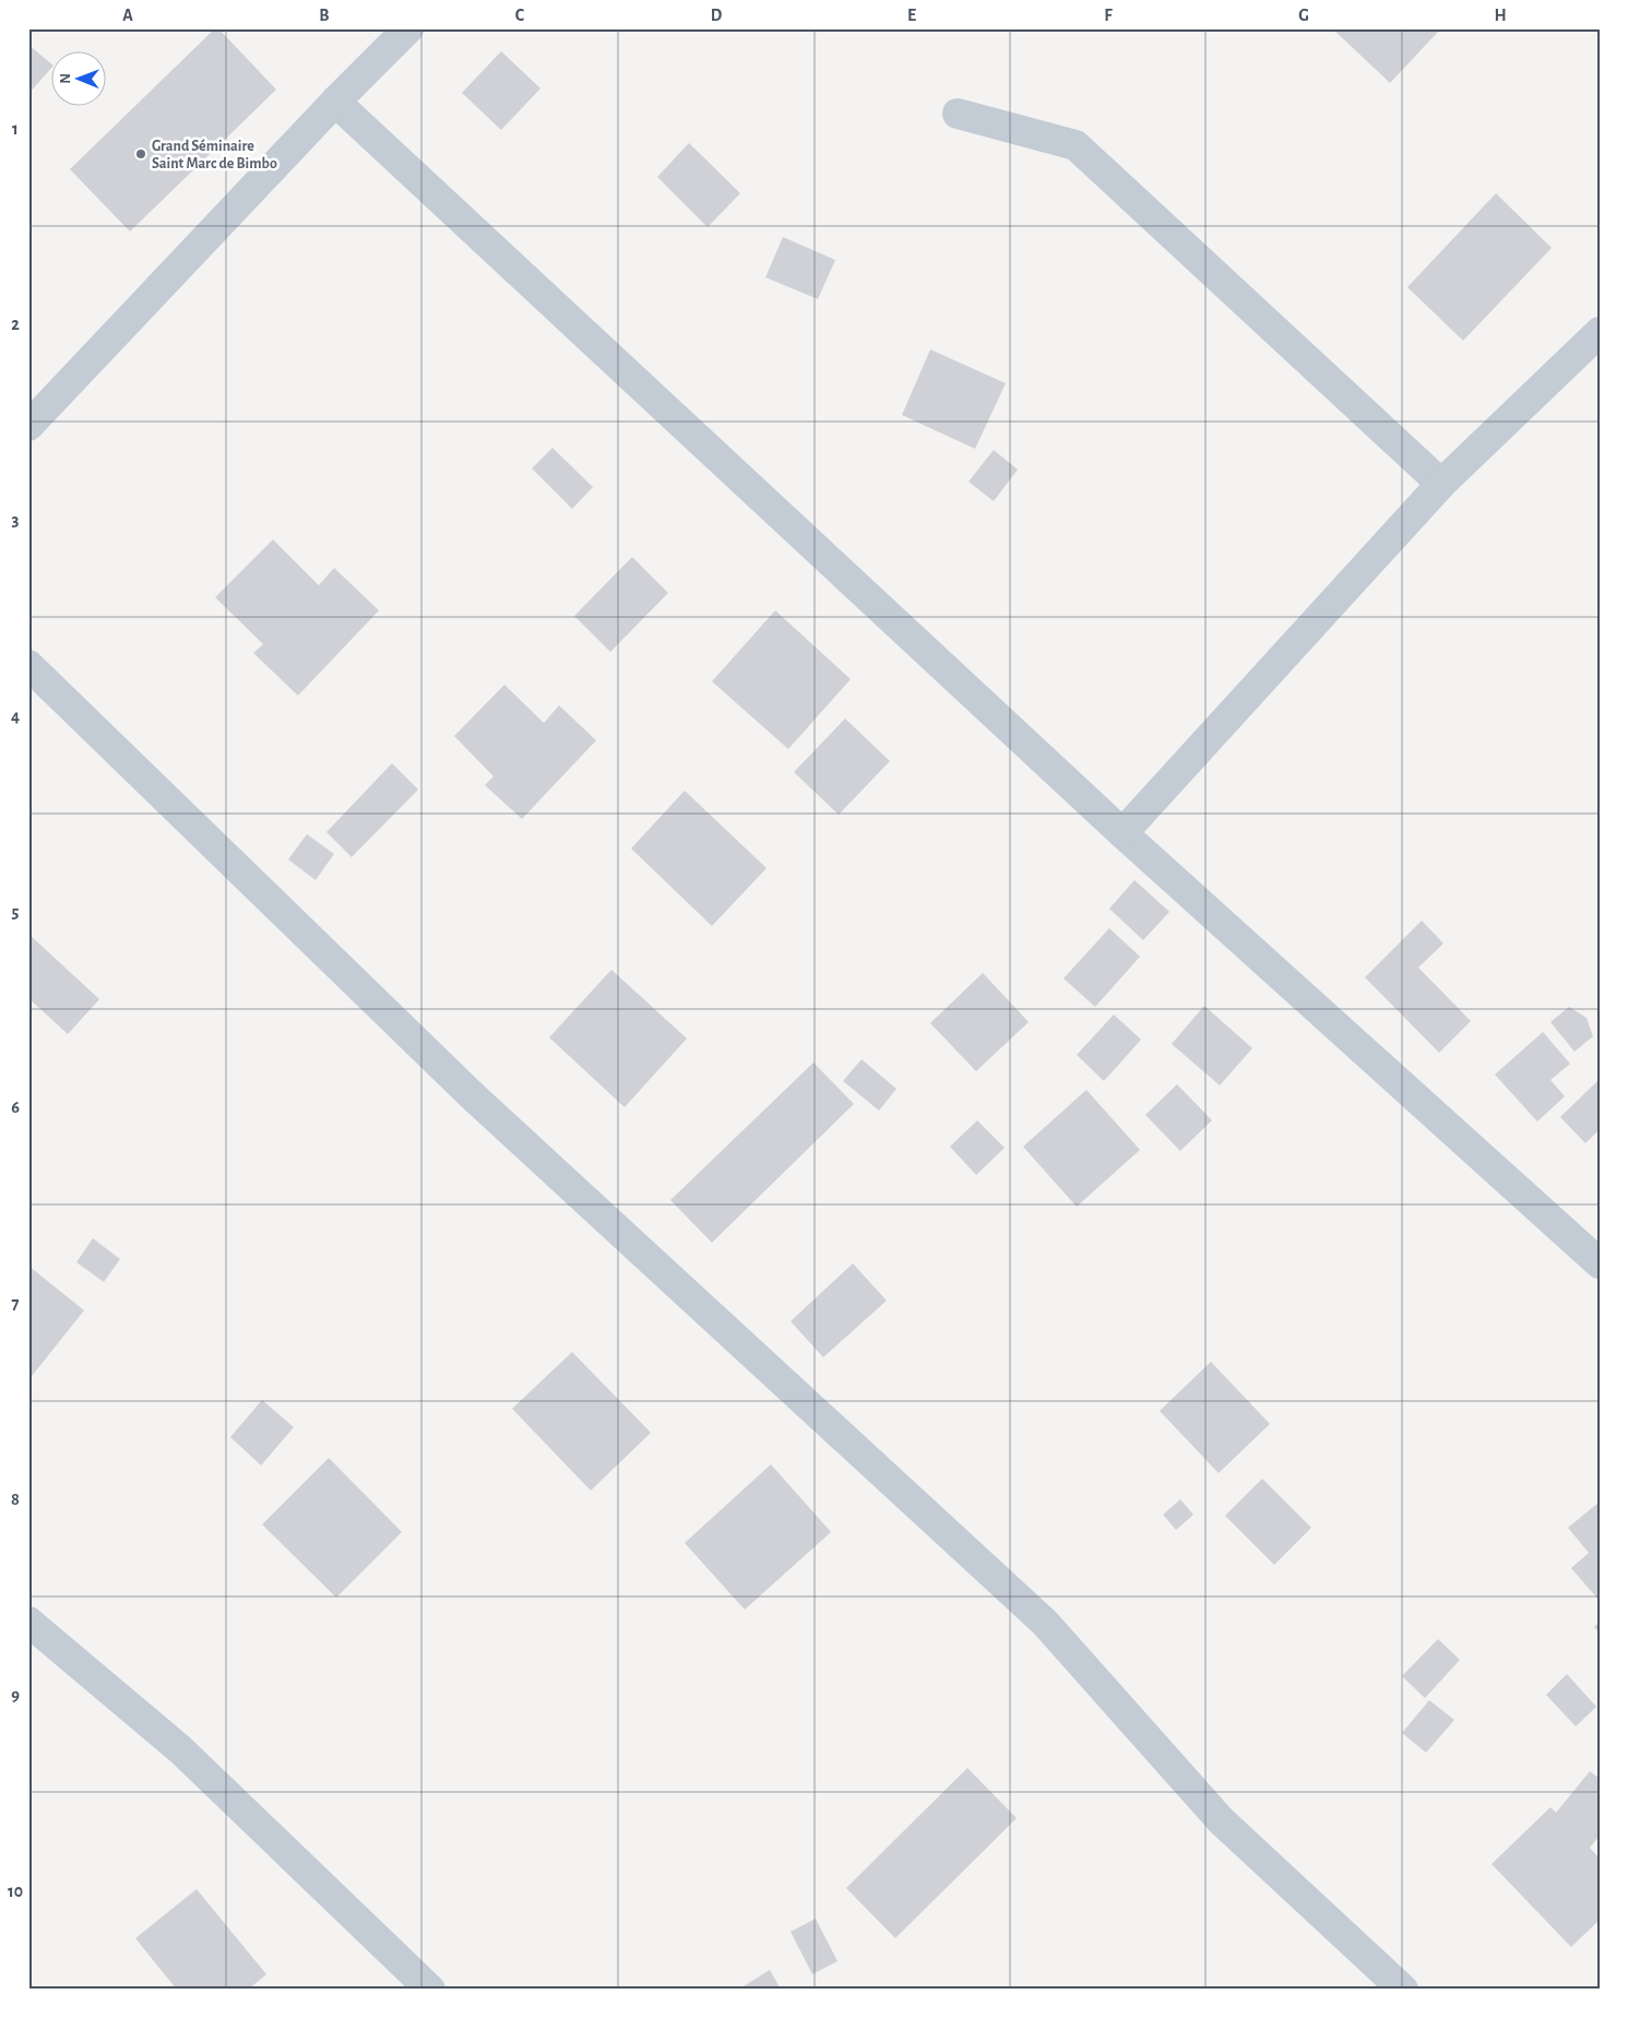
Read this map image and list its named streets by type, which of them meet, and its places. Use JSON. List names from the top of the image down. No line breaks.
{"places":["Grand Séminaire Saint Marc de Bimbo"],"north":"left","grid":{"columns":["A","B","C","D","E","F","G","H"],"rows":["1","2","3","4","5","6","7","8","9","10"]}}
